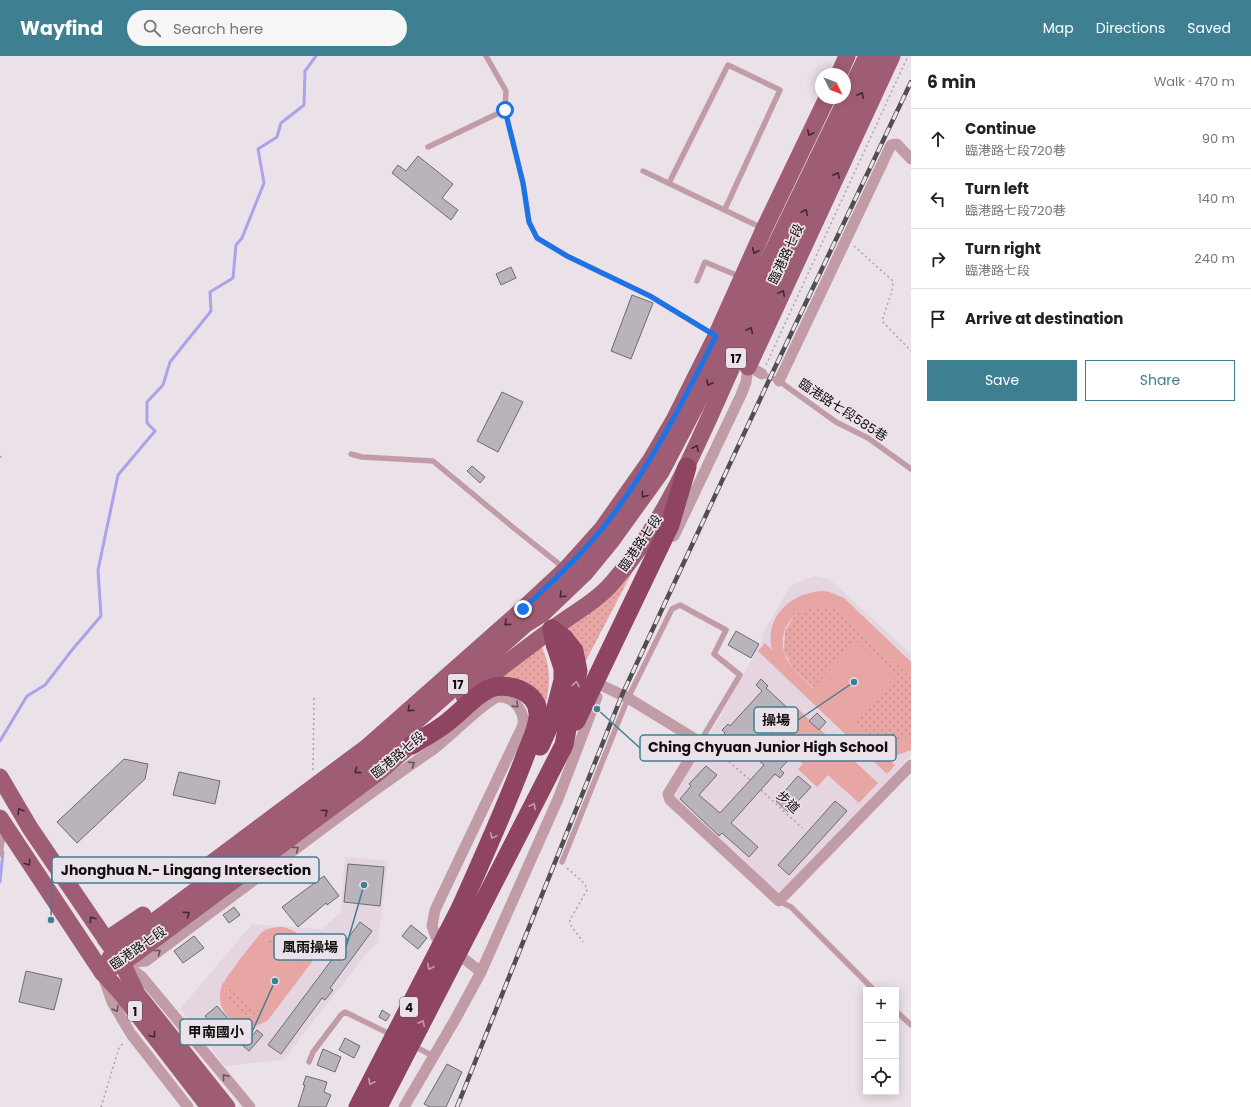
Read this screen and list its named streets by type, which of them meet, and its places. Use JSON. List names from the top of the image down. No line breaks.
{"streets":{"highway":["4"],"main road":["臨港路七段","17","1"],"lane":["臨港路七段585巷"],"path":["步道"]},"crossings":[["臨港路七段","臨港路七段585巷"],["臨港路七段","1"]],"places":["操場","Ching Chyuan Junior High School","風雨操場","Jhonghua N.- Lingang Intersection","甲南國小"],"north":"bottom right","page":{"header":"Wayfind","search":"Search here","nav":["Map","Directions","Saved"],"heading":["6 min","Walk · 470 m"],"list":[["Continue","臨港路七段720巷","90 m"],["Turn left","臨港路七段720巷","140 m"],["Turn right","臨港路七段","240 m"],"Arrive at destination"],"buttons":["Save","Share"],"map_buttons":["+","−"]}}
